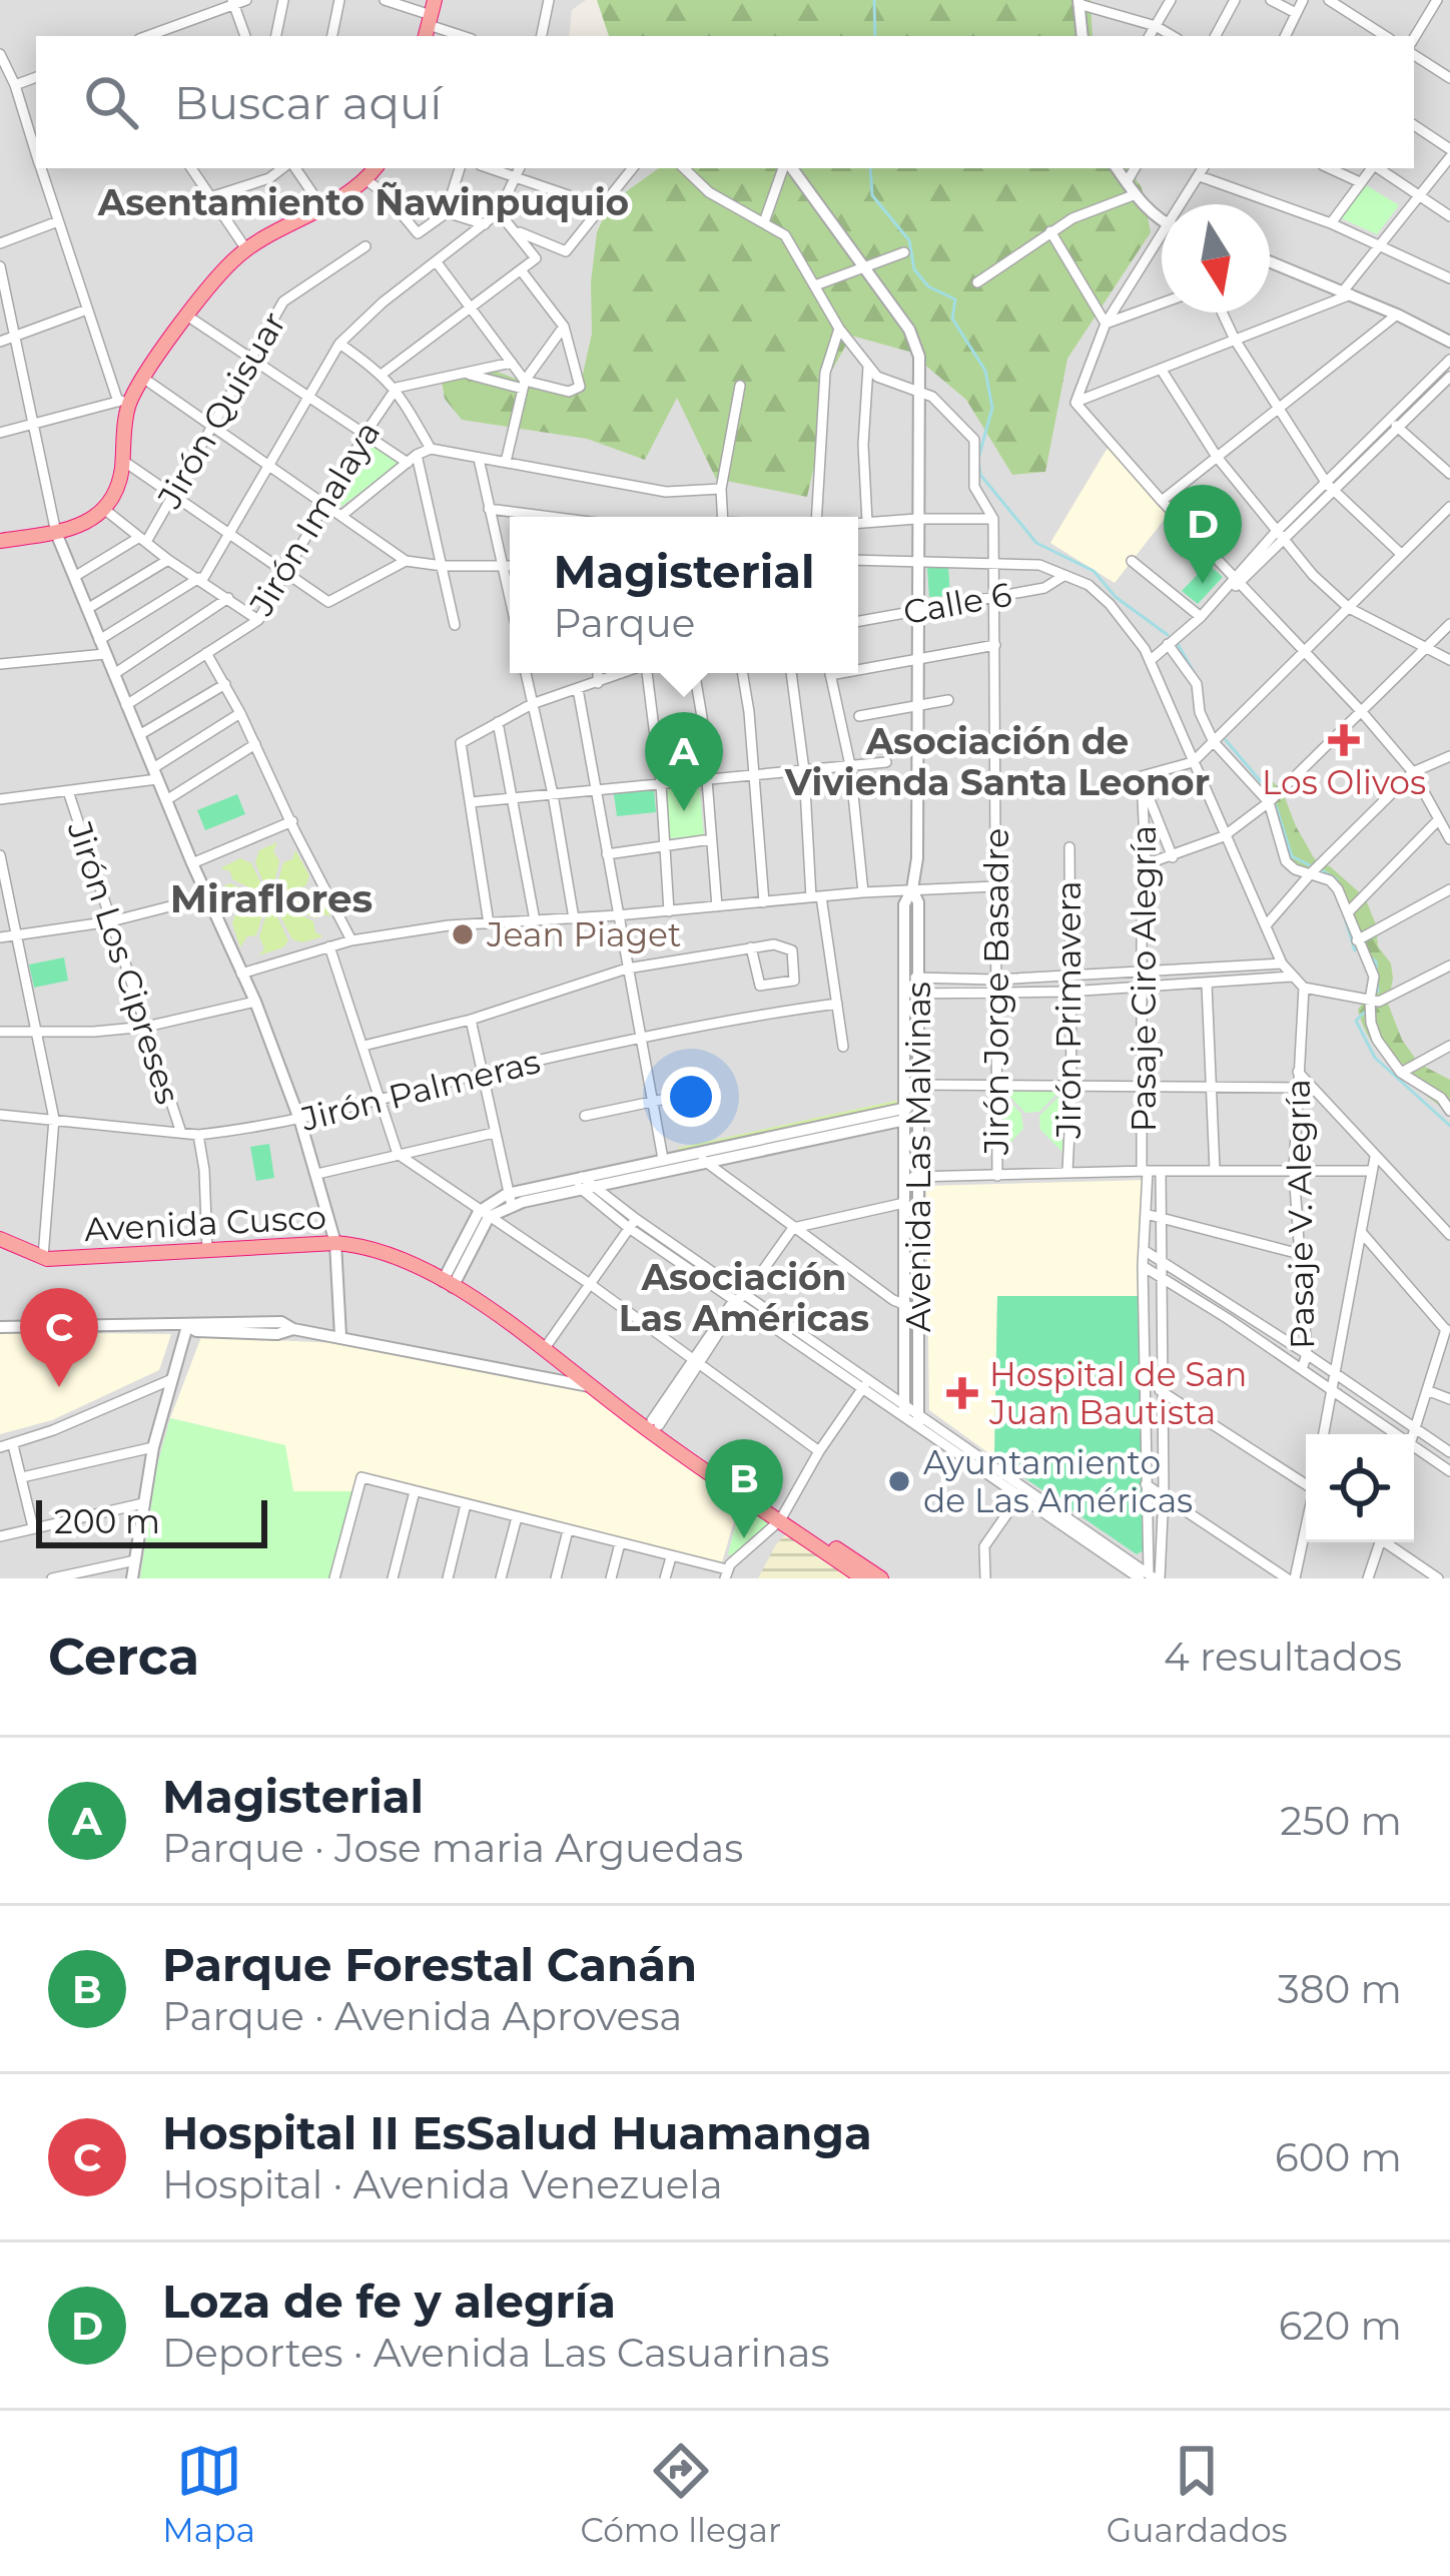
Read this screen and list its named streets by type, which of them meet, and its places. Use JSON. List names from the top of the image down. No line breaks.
{"streets":{"highway":["Avenida Cusco"],"street":["Jirón Quisuar","Jirón Imalaya","Calle 6","Jirón Los Cipreses","Pasaje Ciro Alegría","Jirón Jorge Basadre","Jirón Primavera","Jirón Palmeras","Avenida Las Malvinas","Pasaje V. Alegría"]},"crossings":[["Calle 6","Jirón Jorge Basadre"],["Calle 6","Avenida Las Malvinas"],["Jirón Los Cipreses","Jirón Palmeras"],["Jirón Jorge Basadre","Avenida Las Malvinas"]],"districts":["Asentamiento Ñawinpuquio","Asociación de Vivienda Santa Leonor","Miraflores","Asociación Las Américas"],"places":{"health":["Los Olivos","Hospital de San Juan Bautista"],"other":["Jean Piaget","Ayuntamiento de Las Américas"]},"scale_bar":"200 m","north":"bottom","page":{"search":"Buscar aquí","pins":["D","A","C","B"],"popup":["Magisterial","Parque"],"scale":"200 m","heading":["Cerca","4 resultados"],"list":[{"mark":"A","name":"Magisterial","note":"Parque · Jose maria Arguedas","value":"250 m"},{"mark":"B","name":"Parque Forestal Canán","note":"Parque · Avenida Aprovesa","value":"380 m"},{"mark":"C","name":"Hospital II EsSalud Huamanga","note":"Hospital · Avenida Venezuela","value":"600 m"},{"mark":"D","name":"Loza de fe y alegría","note":"Deportes · Avenida Las Casuarinas","value":"620 m"}],"nav":["Mapa","Cómo llegar","Guardados"]}}
